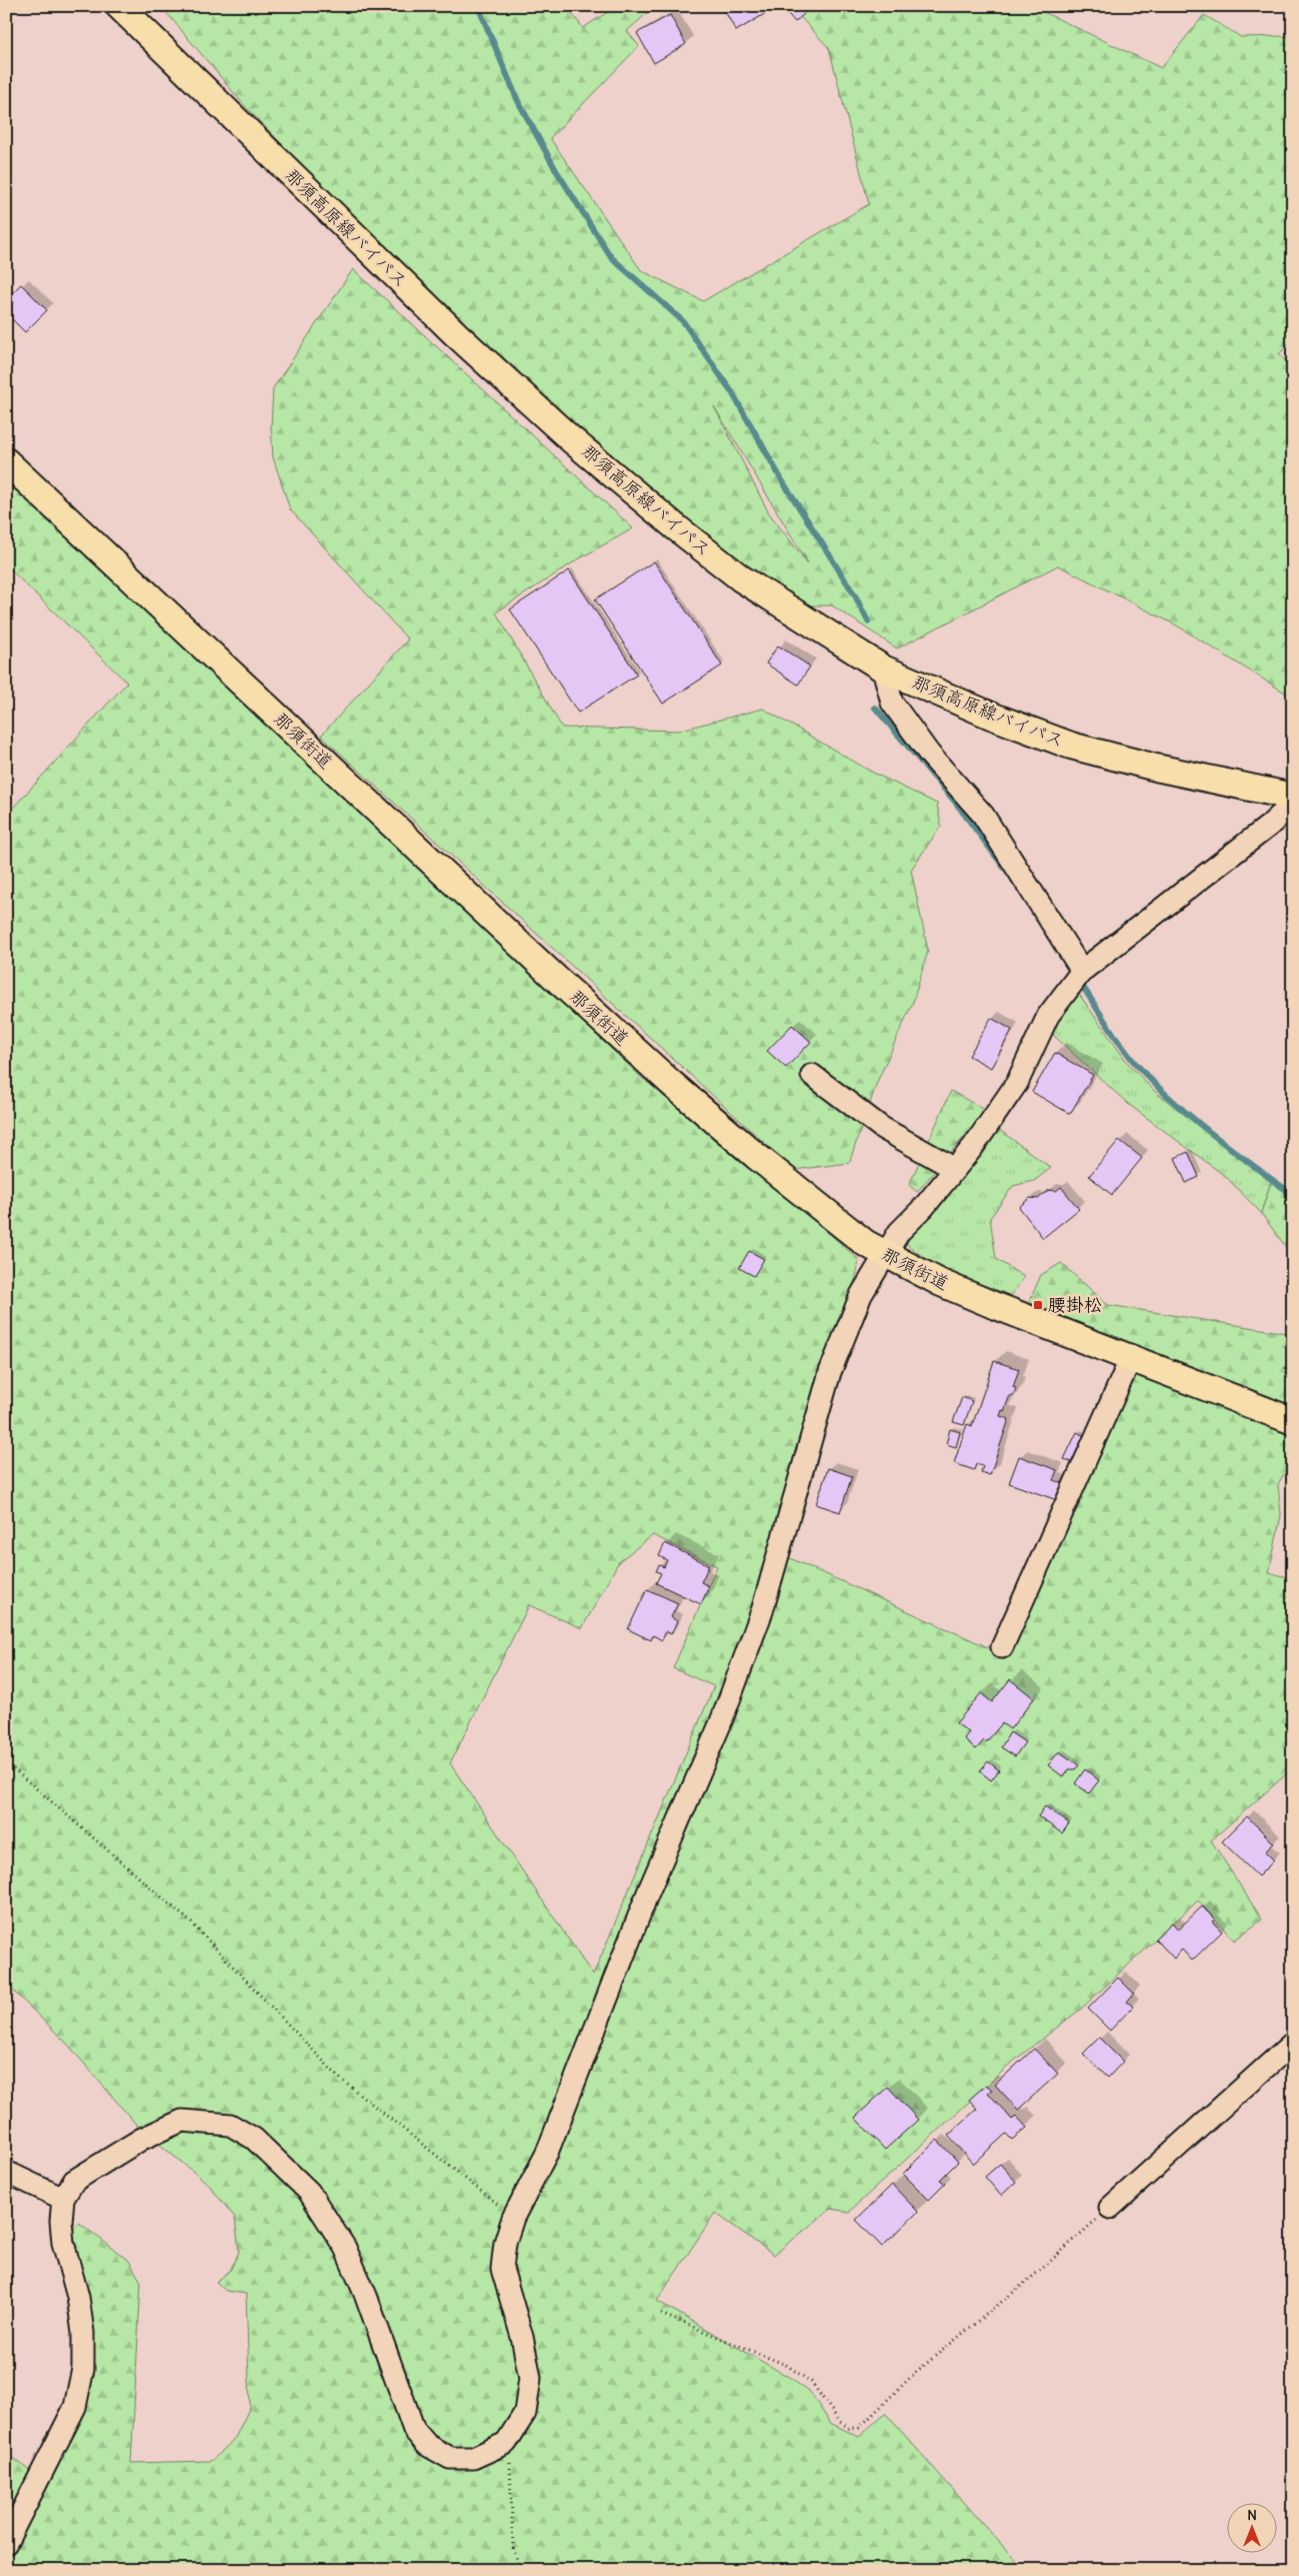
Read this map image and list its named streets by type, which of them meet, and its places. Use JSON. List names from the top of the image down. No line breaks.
{"streets":{"main road":["那須高原線バイパス","那須街道"]},"places":{"transit":["腰掛松"]},"north":"top"}
